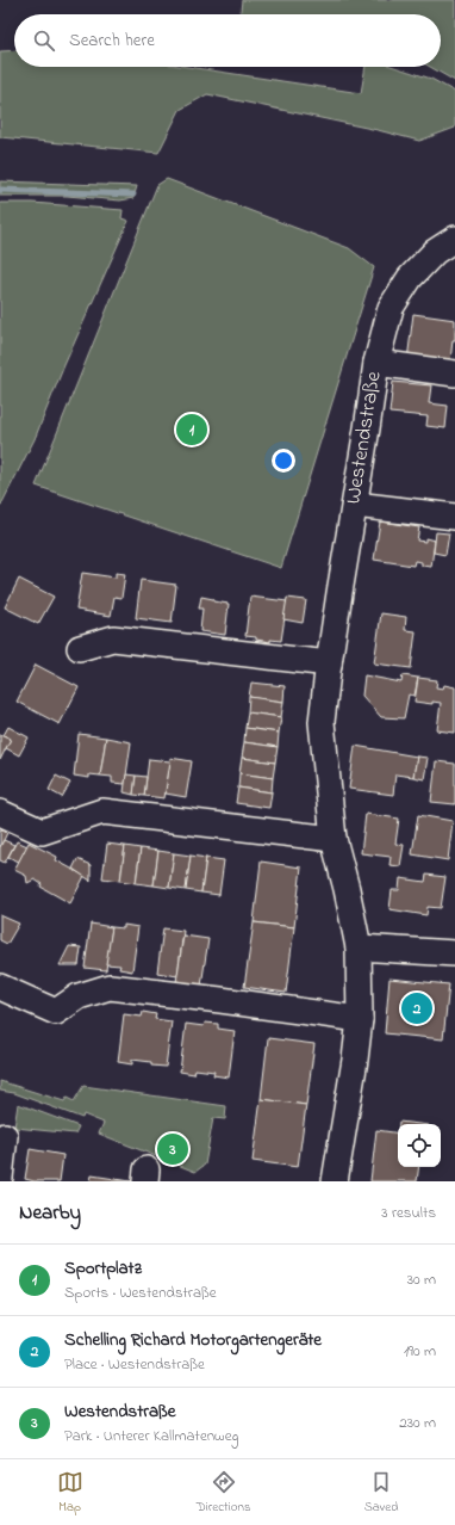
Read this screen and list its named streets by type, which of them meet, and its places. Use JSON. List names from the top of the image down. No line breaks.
{"streets":{"street":["Westendstraße"]},"page":{"search":"Search here","pins":["1","2","3"],"heading":["Nearby","3 results"],"list":[{"mark":"1","name":"Sportplatz","note":"Sports · Westendstraße","value":"30 m"},{"mark":"2","name":"Schelling Richard Motorgartengeräte","note":"Place · Westendstraße","value":"190 m"},{"mark":"3","name":"Westendstraße","note":"Park · Unterer Kallmatenweg","value":"230 m"}],"nav":["Map","Directions","Saved"]}}
